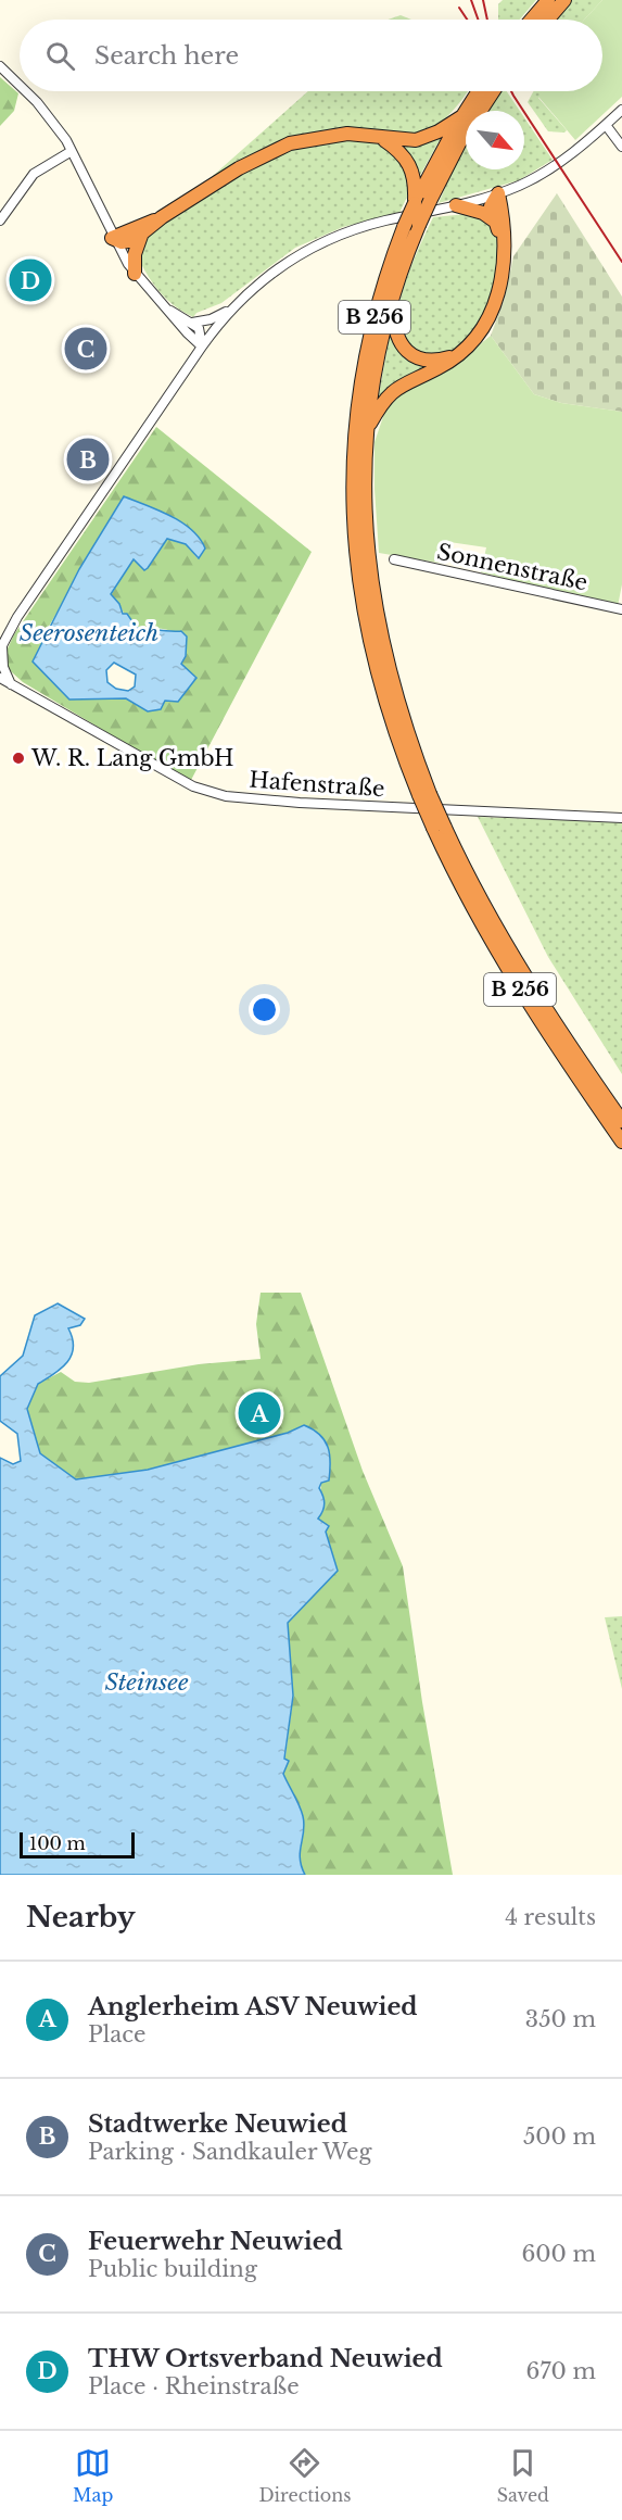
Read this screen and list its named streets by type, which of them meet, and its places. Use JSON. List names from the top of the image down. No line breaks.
{"streets":{"highway":["B 256"],"street":["Sonnenstraße","Hafenstraße"]},"water":["Seerosenteich","Steinsee"],"places":["W. R. Lang GmbH"],"scale_bar":"100 m","north":"bottom right","page":{"search":"Search here","pins":["D","C","B","A"],"scale":"100 m","heading":["Nearby","4 results"],"list":[{"mark":"A","name":"Anglerheim ASV Neuwied","note":"Place","value":"350 m"},{"mark":"B","name":"Stadtwerke Neuwied","note":"Parking · Sandkauler Weg","value":"500 m"},{"mark":"C","name":"Feuerwehr Neuwied","note":"Public building","value":"600 m"},{"mark":"D","name":"THW Ortsverband Neuwied","note":"Place · Rheinstraße","value":"670 m"}],"nav":["Map","Directions","Saved"]}}
